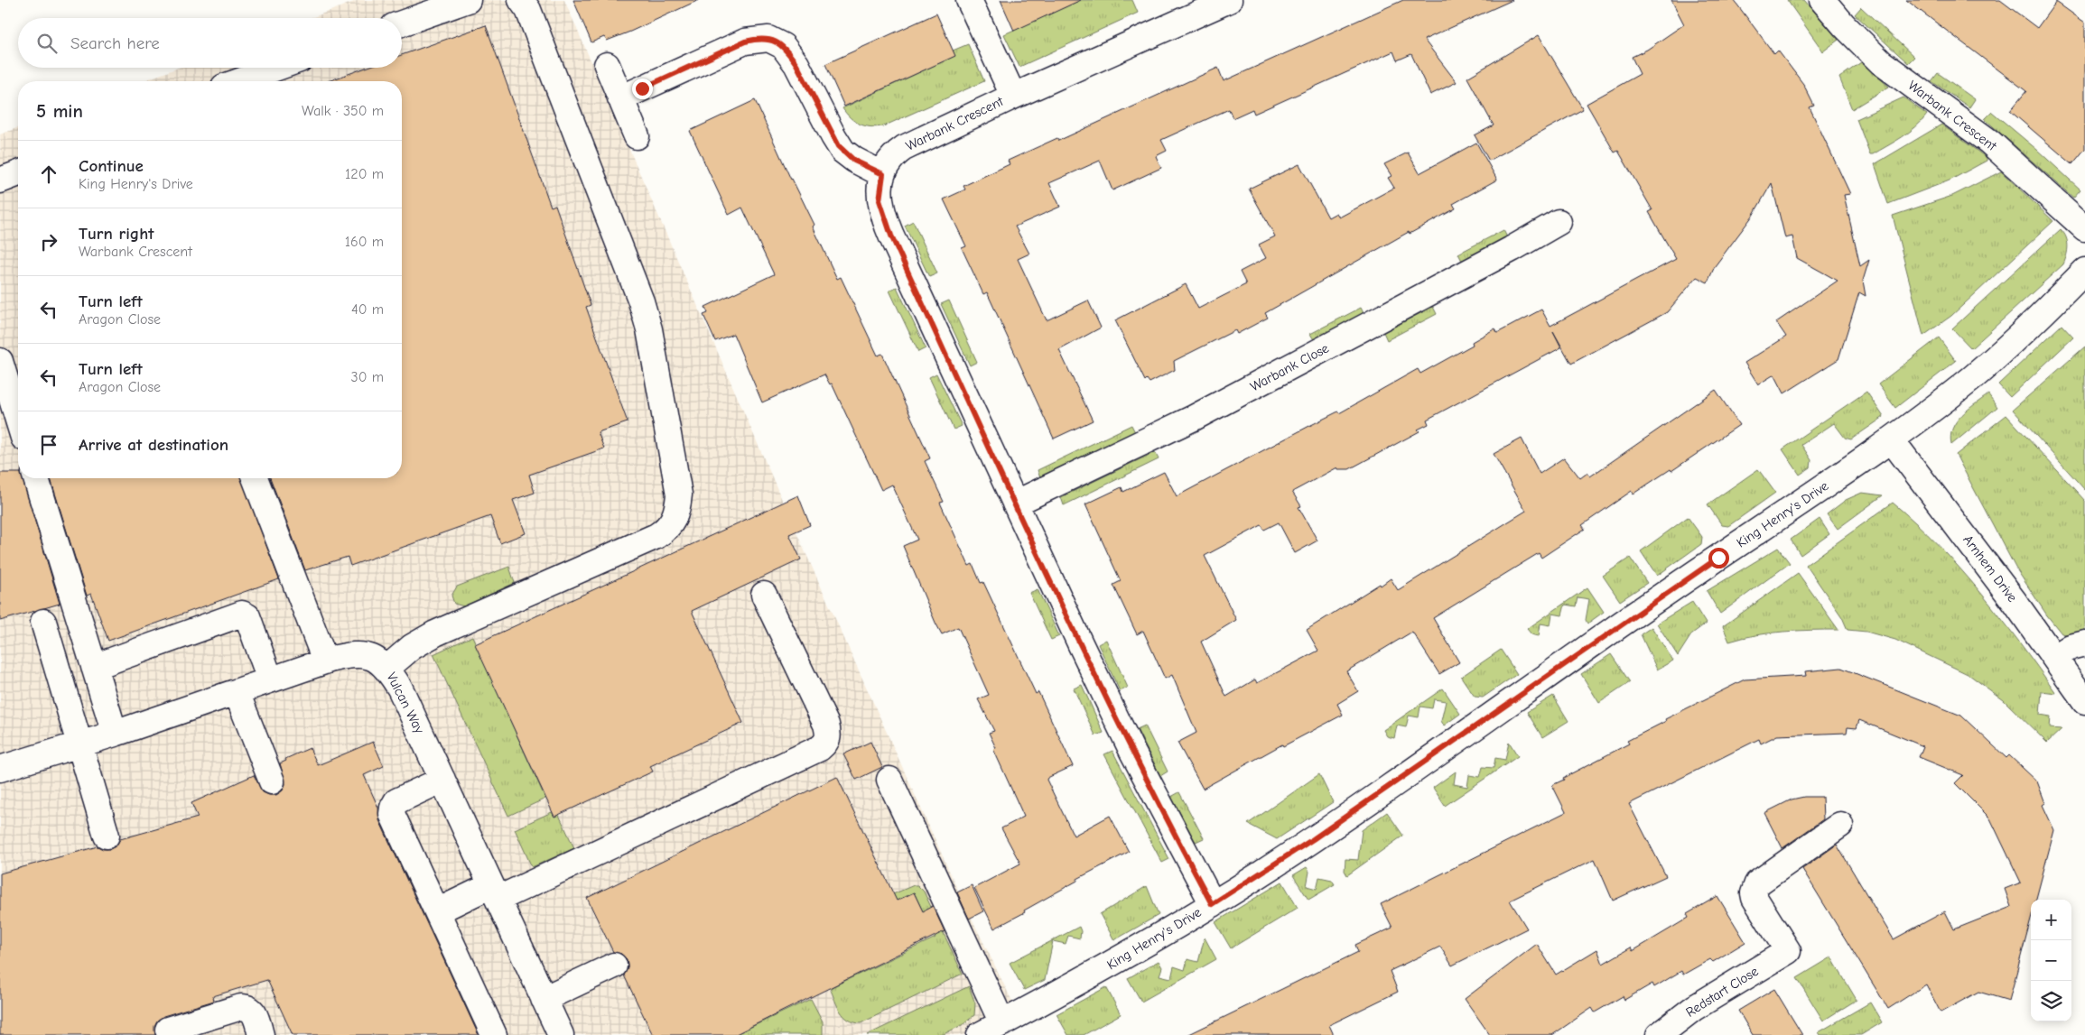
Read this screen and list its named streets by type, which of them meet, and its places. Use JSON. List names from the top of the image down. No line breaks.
{"streets":{"street":["Warbank Crescent","Warbank Close","King Henry's Drive","Arnhem Drive","Vulcan Way","Redstart Close"]},"crossings":[["Warbank Crescent","Warbank Close"],["Warbank Crescent","King Henry's Drive"],["King Henry's Drive","Arnhem Drive"]],"page":{"search":"Search here","heading":["5 min","Walk · 350 m"],"list":[["Continue","King Henry's Drive","120 m"],["Turn right","Warbank Crescent","160 m"],["Turn left","Aragon Close","40 m"],["Turn left","Aragon Close","30 m"],"Arrive at destination"],"map_buttons":["+","−"]}}
